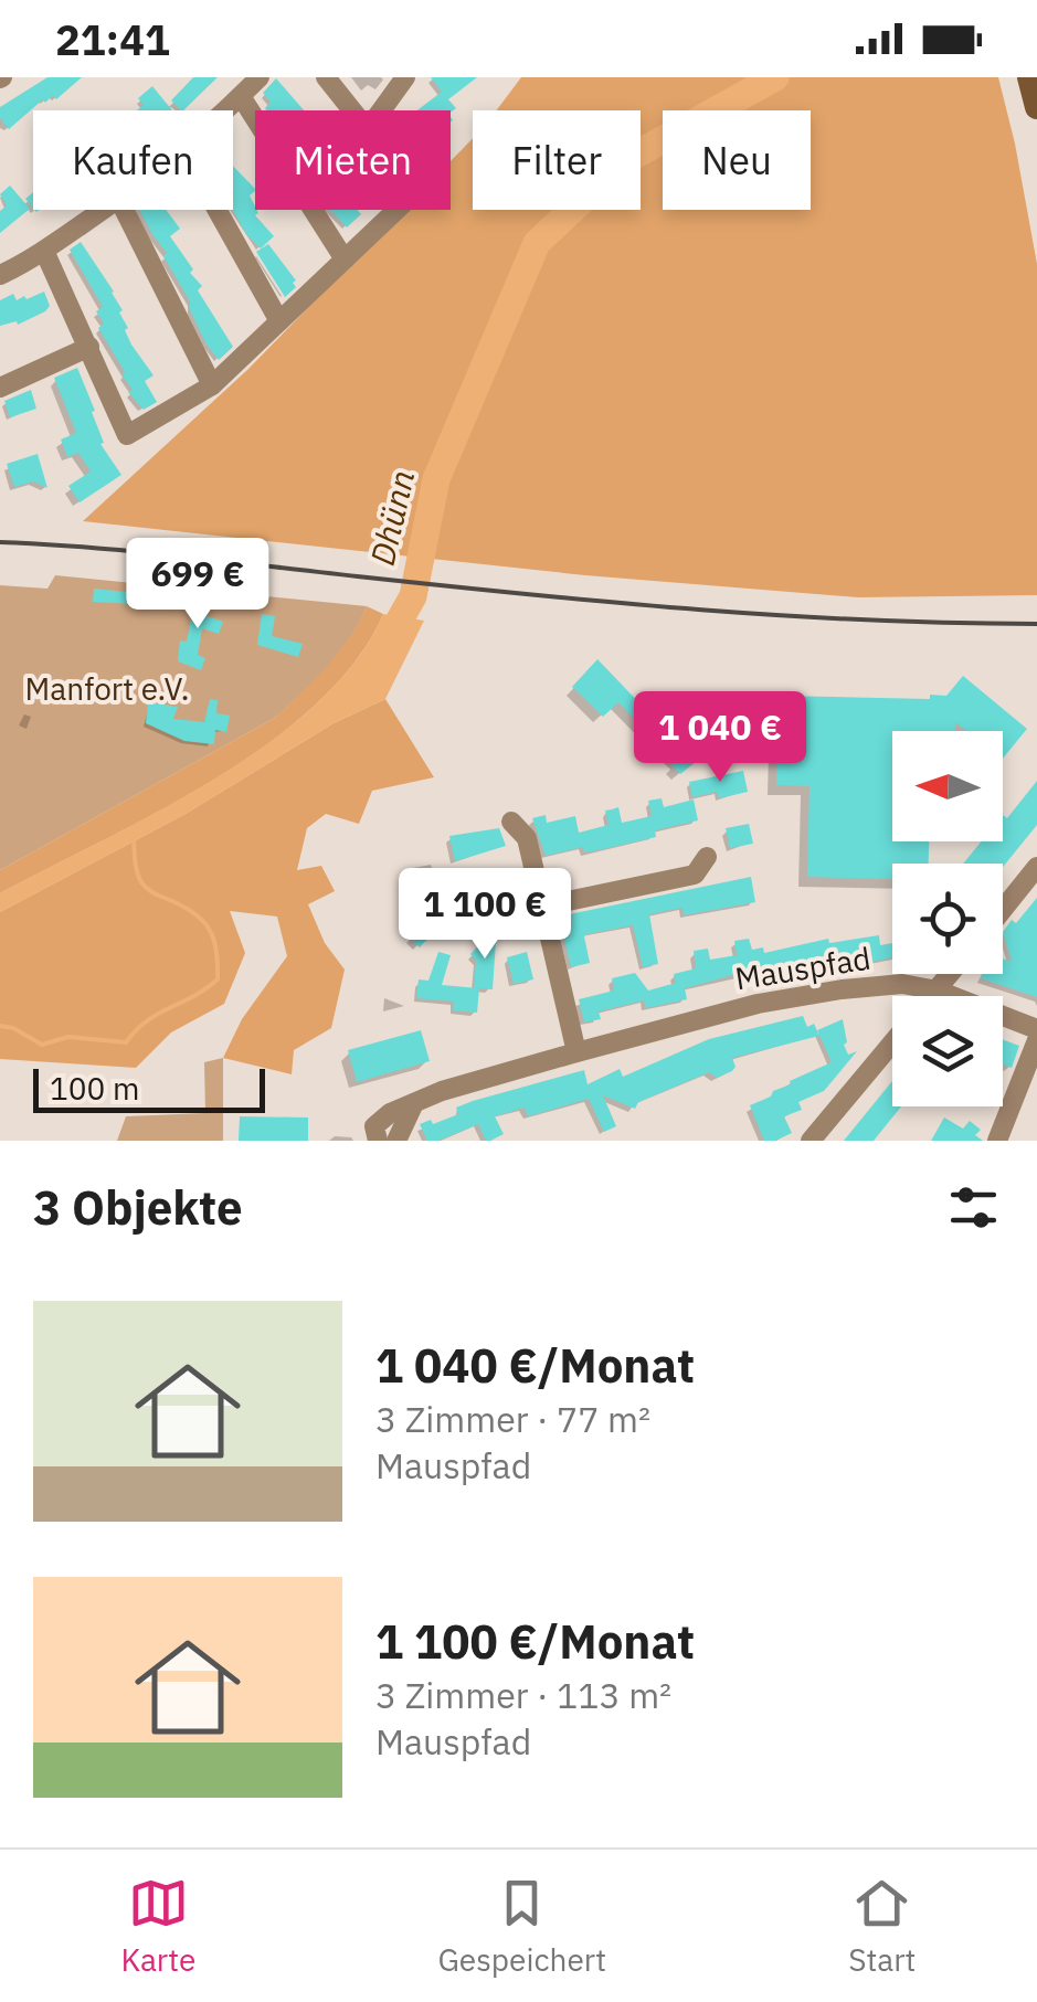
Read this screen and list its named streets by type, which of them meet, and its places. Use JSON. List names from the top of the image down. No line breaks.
{"streets":{"street":["Mauspfad"]},"water":["Dhünn"],"parks":["Manfort e.V."],"scale_bar":"100 m","north":"left","page":{"status":"21:41","chip":["Kaufen","Mieten","Filter","Neu"],"price":["699 €","1 040 €","1 100 €"],"scale":"100 m","heading":"3 Objekte","list":[{"name":"1 040 €/Monat","note":"3 Zimmer · 77 m² · Mauspfad"},{"name":"1 100 €/Monat","note":"3 Zimmer · 113 m² · Mauspfad"}],"tabs":["Karte","Gespeichert","Start"]}}
